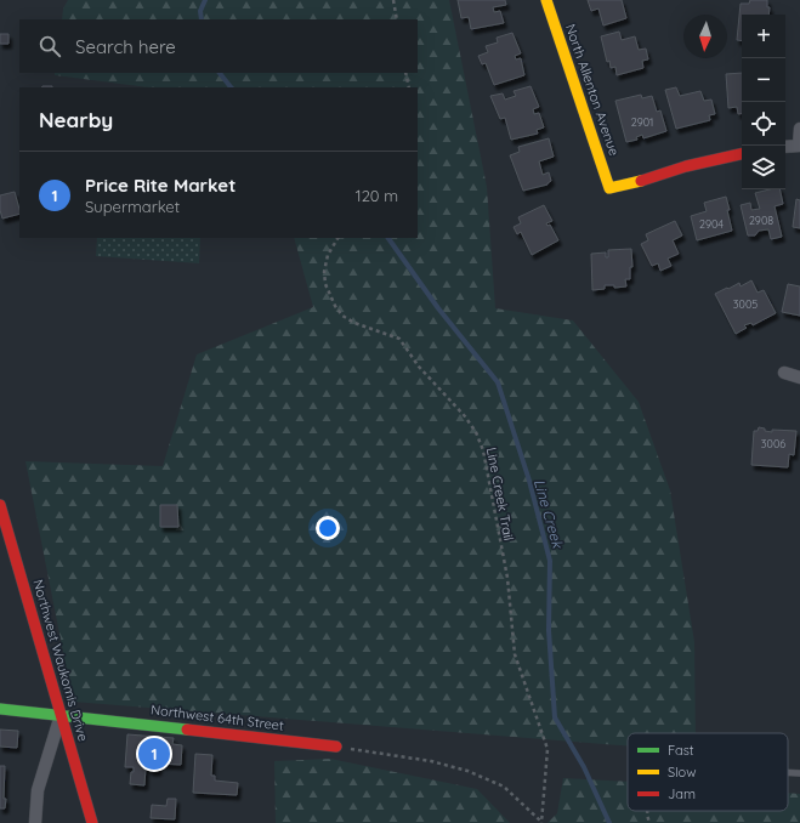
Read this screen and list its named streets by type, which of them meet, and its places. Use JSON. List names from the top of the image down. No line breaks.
{"streets":{"street":["North Allenton Avenue","Northwest Waukomis Drive","Northwest 64th Street"],"path":["Line Creek Trail"]},"crossings":[["Northwest Waukomis Drive","Northwest 64th Street"]],"water":["Line Creek"],"house_numbers":["2901","2908","2904","3005","3006"],"legend":["Fast","Slow","Jam"],"north":"bottom","page":{"map_buttons":["+","−"],"search":"Search here","heading":"Nearby","list":[{"mark":"1","name":"Price Rite Market","note":"Supermarket","value":"120 m"}],"pins":"1"}}
